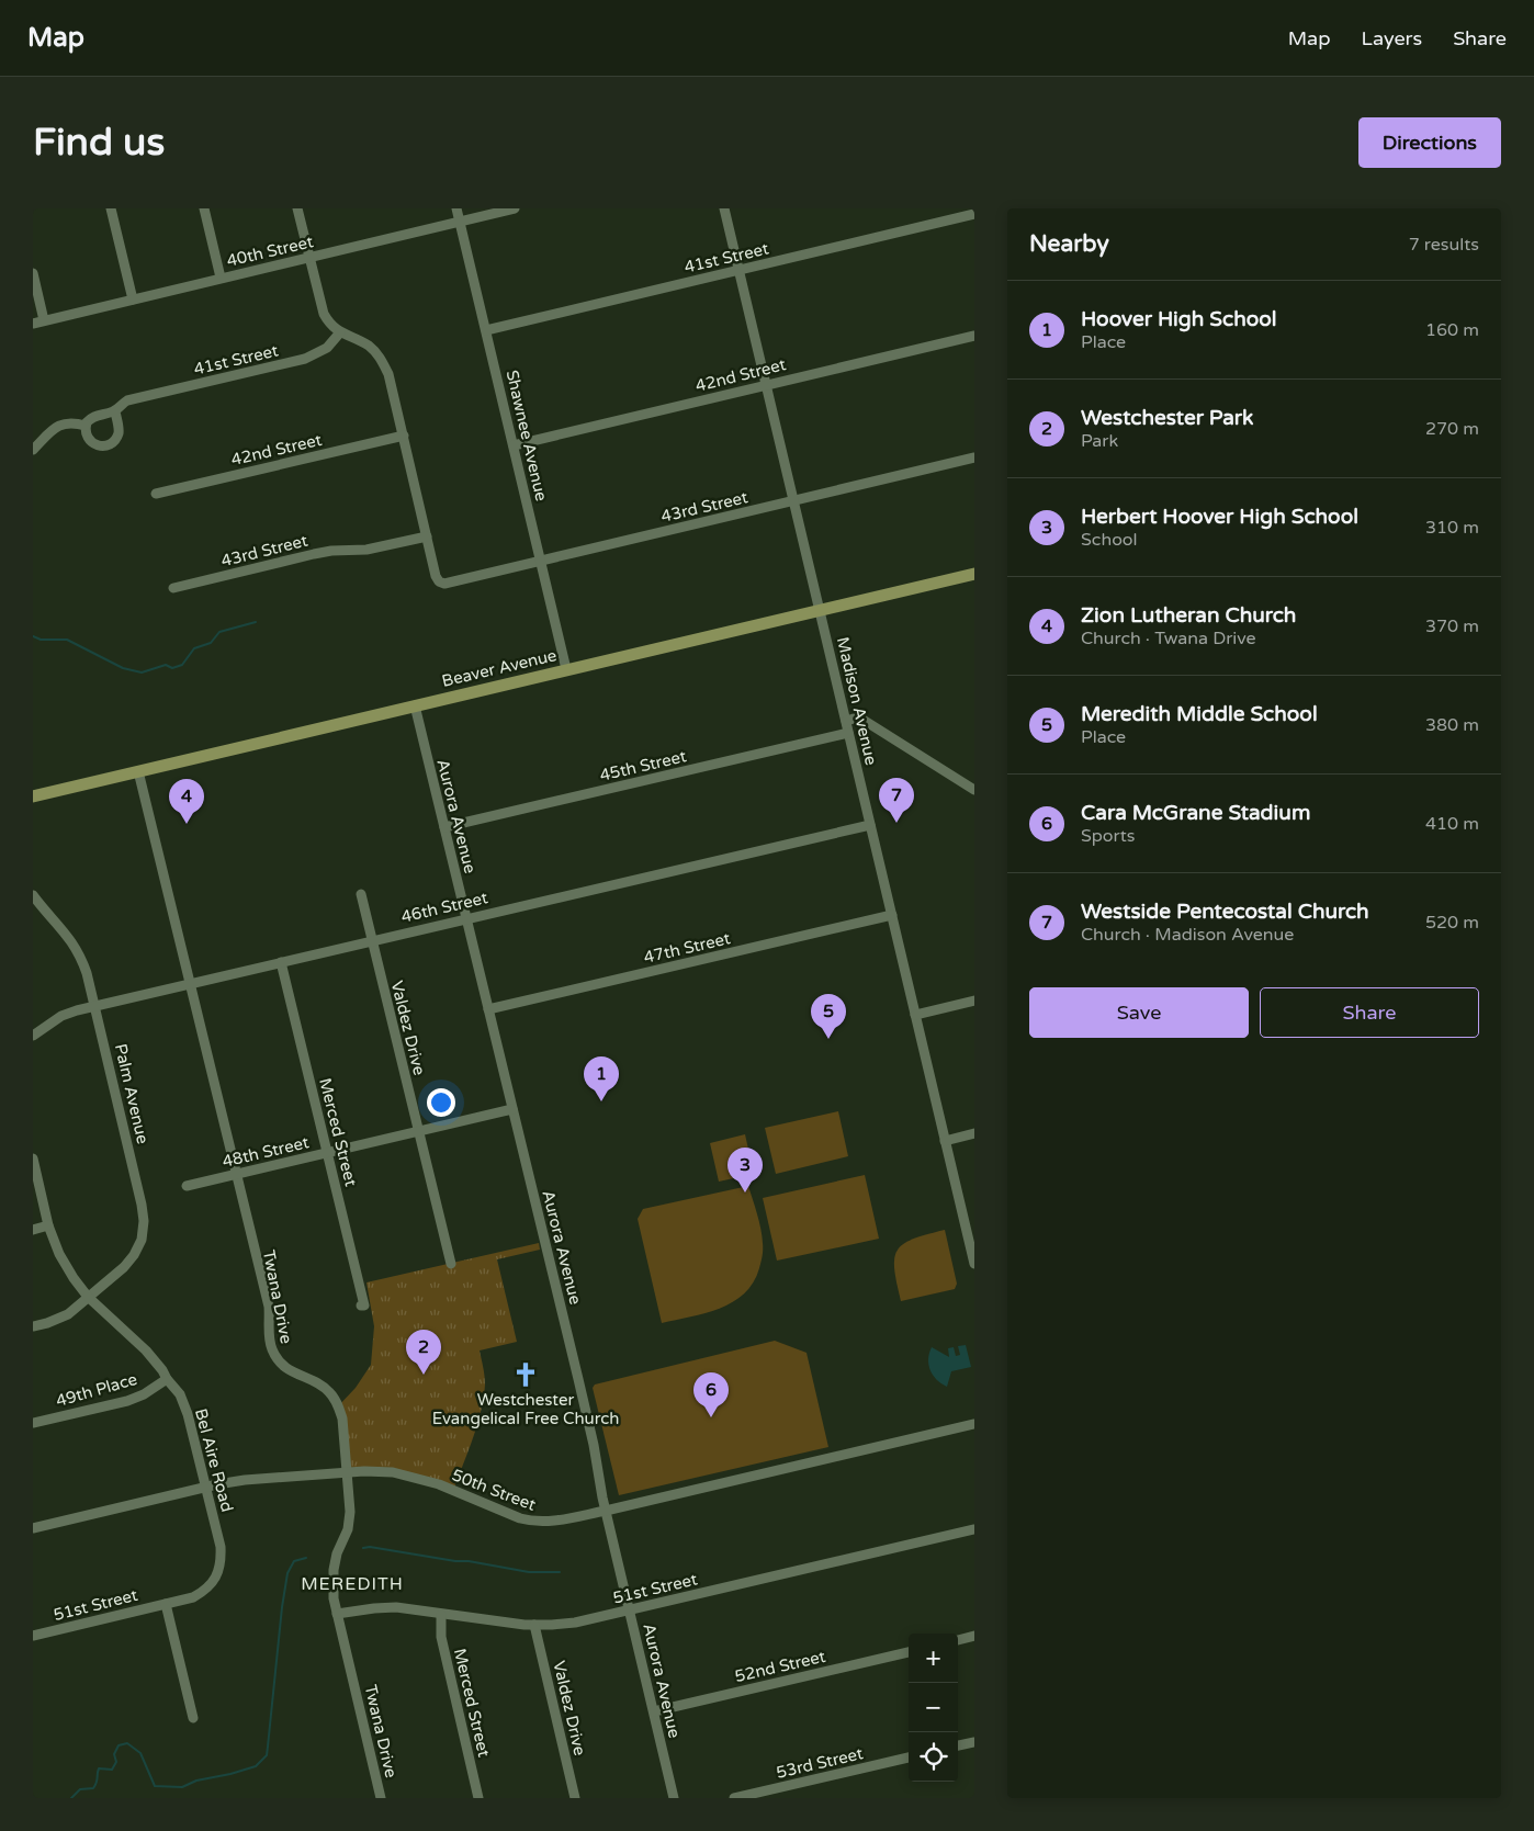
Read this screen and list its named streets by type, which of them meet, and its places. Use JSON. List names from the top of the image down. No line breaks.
{"streets":{"main road":["Beaver Avenue"],"street":["40th Street","41st Street","42nd Street","Shawnee Avenue","43rd Street","Madison Avenue","45th Street","Aurora Avenue","46th Street","47th Street","Valdez Drive","Palm Avenue","Merced Street","48th Street","Twana Drive","49th Place","Bel Aire Road","50th Street","51st Street","52nd Street","53rd Street"]},"crossings":[["40th Street","Shawnee Avenue"],["41st Street","Shawnee Avenue"],["41st Street","Madison Avenue"],["42nd Street","Shawnee Avenue"],["42nd Street","Madison Avenue"],["Shawnee Avenue","43rd Street"],["Shawnee Avenue","Beaver Avenue"],["43rd Street","Madison Avenue"],["Beaver Avenue","Madison Avenue"],["Beaver Avenue","Aurora Avenue"],["Beaver Avenue","Twana Drive"],["Madison Avenue","45th Street"],["Madison Avenue","46th Street"],["Madison Avenue","47th Street"],["45th Street","Aurora Avenue"],["Aurora Avenue","46th Street"],["Aurora Avenue","47th Street"],["Aurora Avenue","48th Street"],["Aurora Avenue","50th Street"],["Aurora Avenue","51st Street"],["Aurora Avenue","52nd Street"],["46th Street","Valdez Drive"],["46th Street","Palm Avenue"],["46th Street","Merced Street"],["46th Street","Twana Drive"],["Valdez Drive","48th Street"],["Valdez Drive","51st Street"],["Palm Avenue","Bel Aire Road"],["Merced Street","48th Street"],["Merced Street","51st Street"],["48th Street","Twana Drive"],["Twana Drive","50th Street"],["Twana Drive","51st Street"],["49th Place","Bel Aire Road"],["Bel Aire Road","50th Street"],["Bel Aire Road","51st Street"]],"districts":["MEREDITH"],"places":{"church":["Westchester Evangelical Free Church"]},"page":{"header":"Map","nav":["Map","Layers","Share"],"buttons":["Directions",["Save","Share"]],"title":"Find us","heading":["Nearby","7 results"],"list":[{"mark":"1","name":"Hoover High School","note":"Place","value":"160 m"},{"mark":"2","name":"Westchester Park","note":"Park","value":"270 m"},{"mark":"3","name":"Herbert Hoover High School","note":"School","value":"310 m"},{"mark":"4","name":"Zion Lutheran Church","note":"Church · Twana Drive","value":"370 m"},{"mark":"5","name":"Meredith Middle School","note":"Place","value":"380 m"},{"mark":"6","name":"Cara McGrane Stadium","note":"Sports","value":"410 m"},{"mark":"7","name":"Westside Pentecostal Church","note":"Church · Madison Avenue","value":"520 m"}],"pins":["7","4","5","1","3","2","6"],"map_buttons":["+","−"]}}
